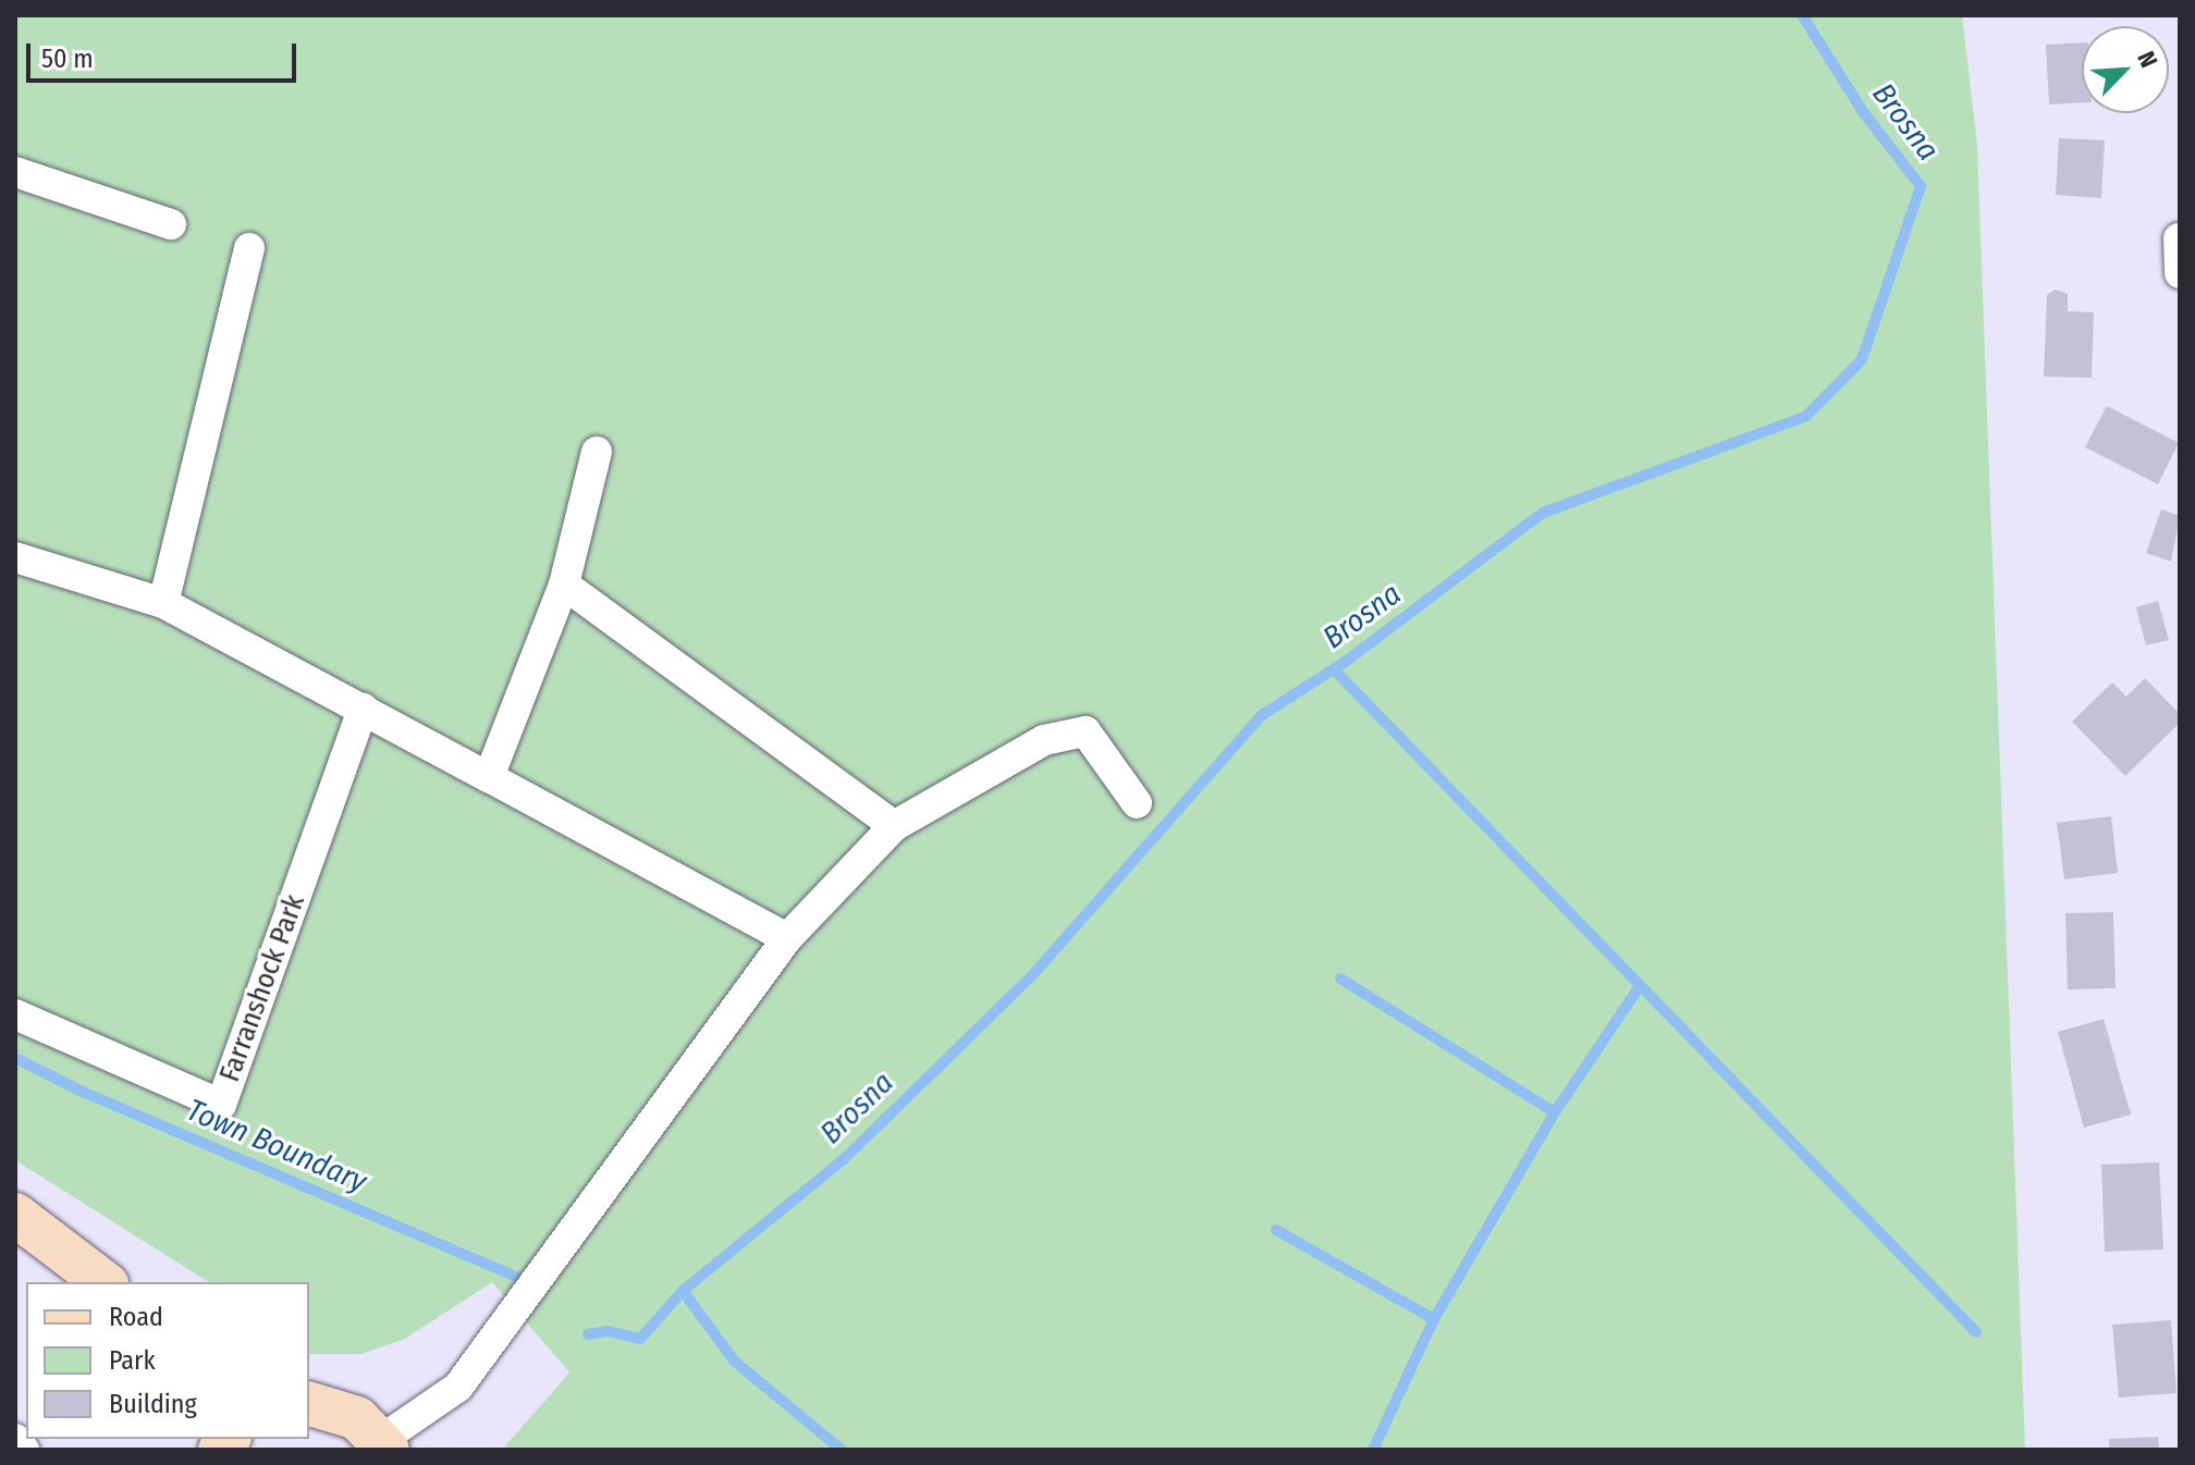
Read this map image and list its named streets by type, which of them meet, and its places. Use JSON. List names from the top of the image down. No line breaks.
{"streets":{"street":["Farranshock Park"]},"water":["Brosna","Town Boundary"],"legend":["Road","Park","Building"],"scale_bar":"50 m","north":"top right"}
